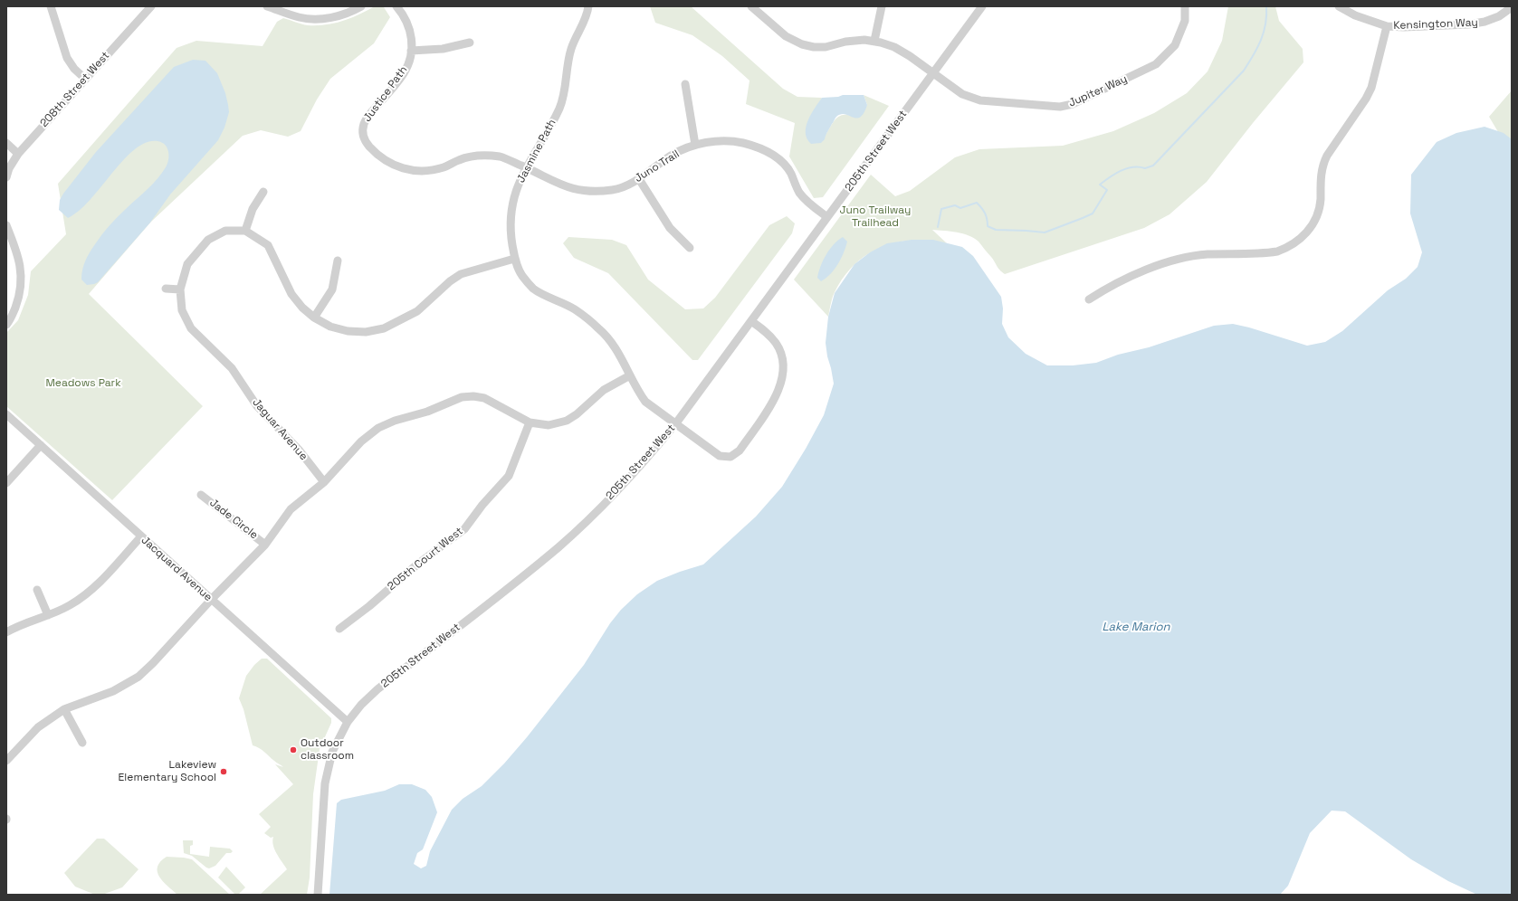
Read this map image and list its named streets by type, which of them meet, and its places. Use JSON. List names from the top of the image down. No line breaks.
{"streets":{"street":["Kensington Way","208th Street West","Jupiter Way","Justice Path","Jasmine Path","205th Street West","Juno Trail","Jaguar Avenue","Jade Circle","205th Court West","Jacquard Avenue"]},"crossings":[["Jupiter Way","205th Street West"],["Justice Path","Jasmine Path"],["Justice Path","Juno Trail"],["Jasmine Path","205th Street West"],["Jasmine Path","Juno Trail"],["205th Street West","Juno Trail"],["205th Street West","Jacquard Avenue"]],"water":["Lake Marion"],"parks":["Juno Trailway Trailhead","Meadows Park"],"places":["Outdoor classroom","Lakeview Elementary School"]}
